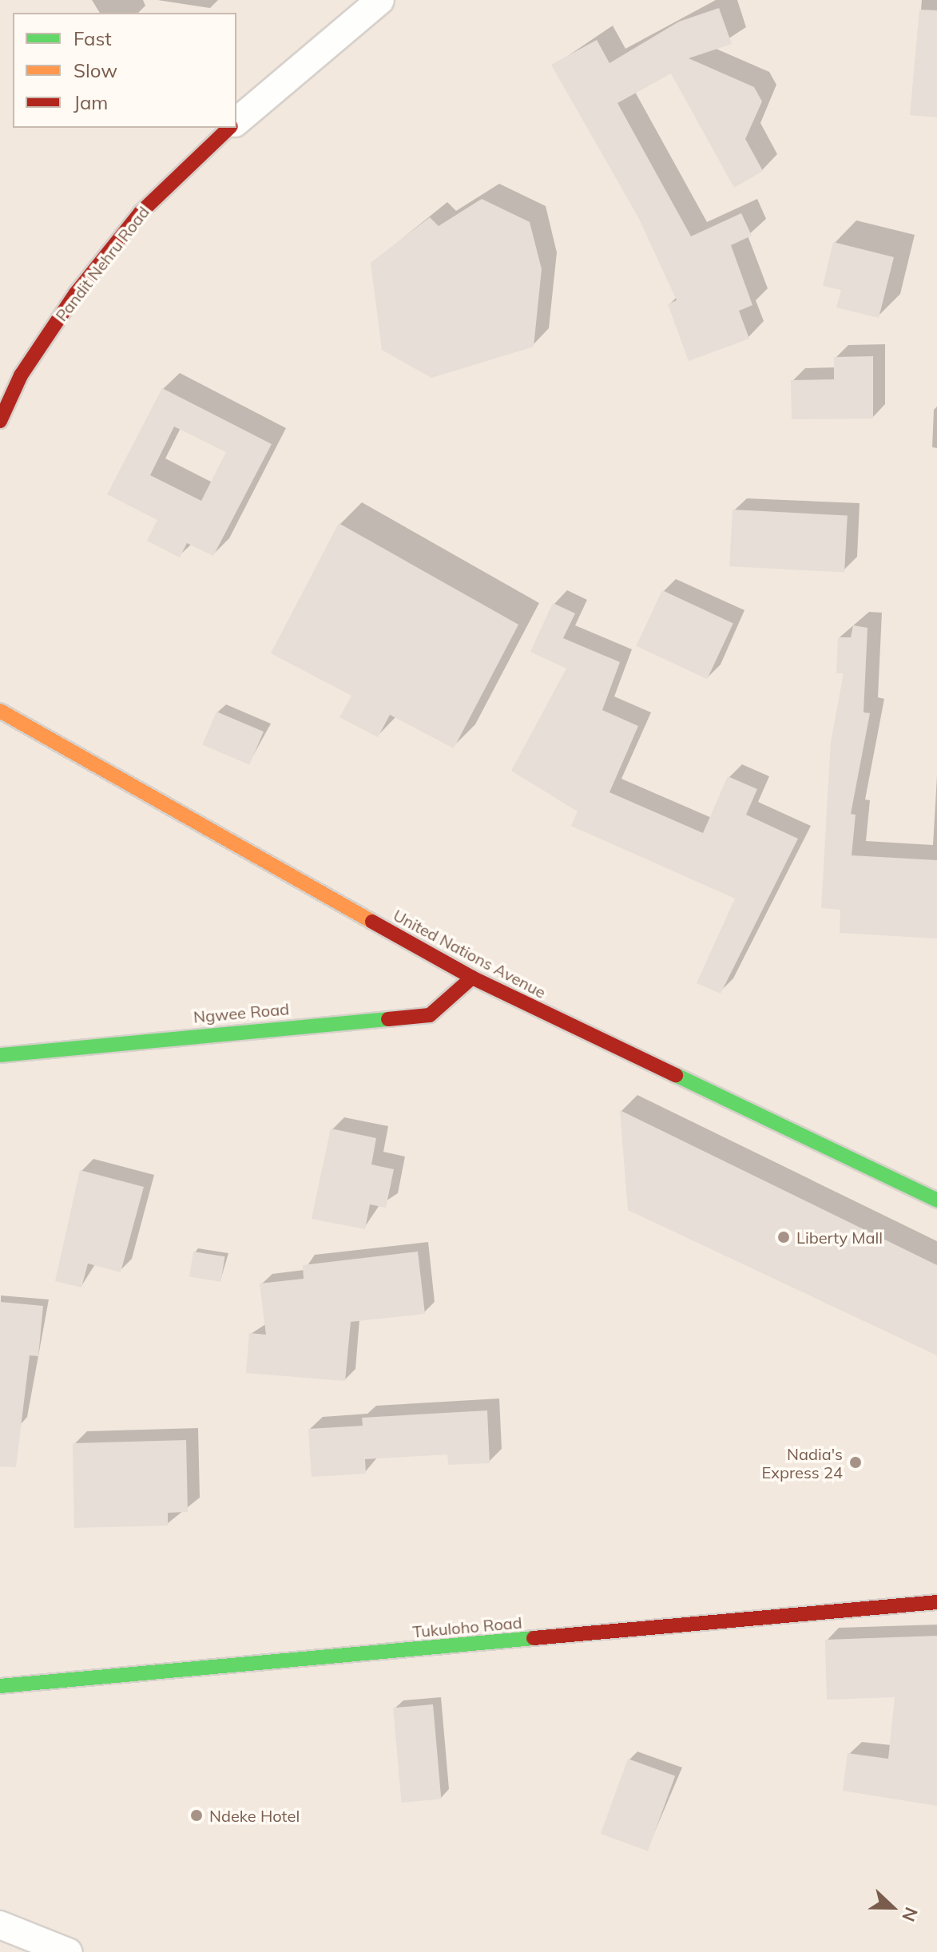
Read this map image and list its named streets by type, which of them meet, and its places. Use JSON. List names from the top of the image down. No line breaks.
{"streets":{"street":["Pandit Nehru Road","United Nations Avenue","Ngwee Road","Tukuloho Road"]},"crossings":[["United Nations Avenue","Ngwee Road"]],"places":["Liberty Mall","Nadia's Express 24","Ndeke Hotel"],"legend":["Fast","Slow","Jam"],"north":"right"}
